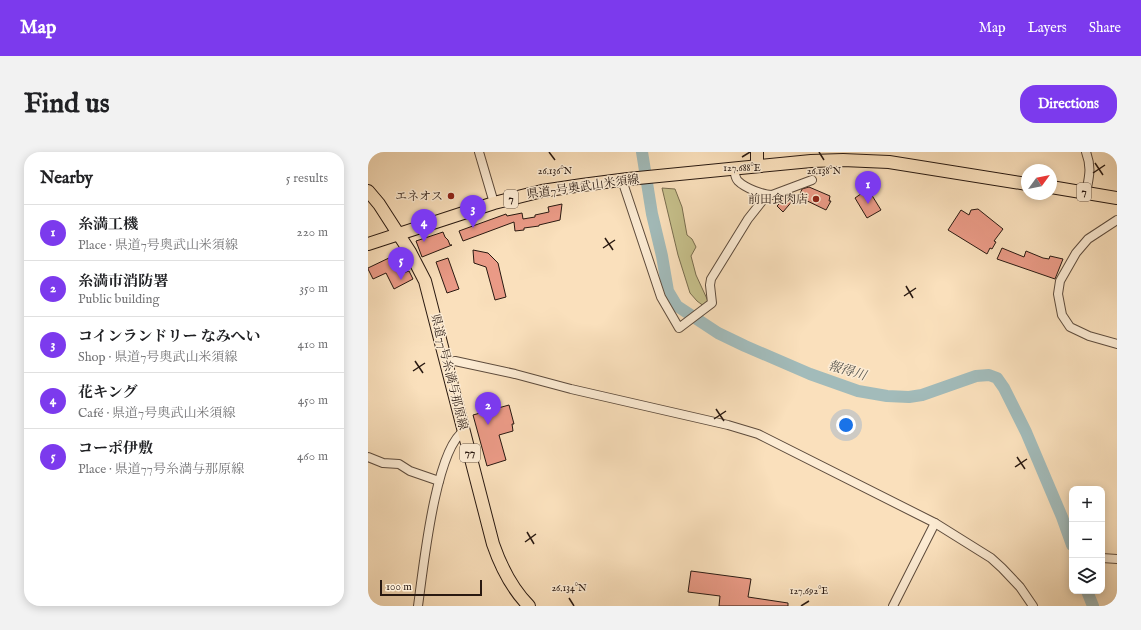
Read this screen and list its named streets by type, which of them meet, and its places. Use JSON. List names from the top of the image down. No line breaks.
{"streets":{"main road":["県道7号奥武山米須線","7","県道77号糸満与那原線","77"]},"crossings":[["県道7号奥武山米須線","県道77号糸満与那原線"]],"water":["報得川"],"places":["エネオス","前田食肉店"],"scale_bar":"100 m","north":"top right","page":{"header":"Map","nav":["Map","Layers","Share"],"buttons":"Directions","title":"Find us","heading":["Nearby","5 results"],"pins":["1","3","4","5","2"],"list":[{"mark":"1","name":"糸満工機","note":"Place · 県道7号奥武山米須線","value":"220 m"},{"mark":"2","name":"糸満市消防署","note":"Public building","value":"350 m"},{"mark":"3","name":"コインランドリー なみへい","note":"Shop · 県道7号奥武山米須線","value":"410 m"},{"mark":"4","name":"花キング","note":"Café · 県道7号奥武山米須線","value":"450 m"},{"mark":"5","name":"コーポ伊敷","note":"Place · 県道77号糸満与那原線","value":"460 m"}],"map_buttons":["+","−"],"scale":"100 m"},"coordinates":["127.688°E","26.136°N","26.138°N","26.134°N","127.692°E"]}
